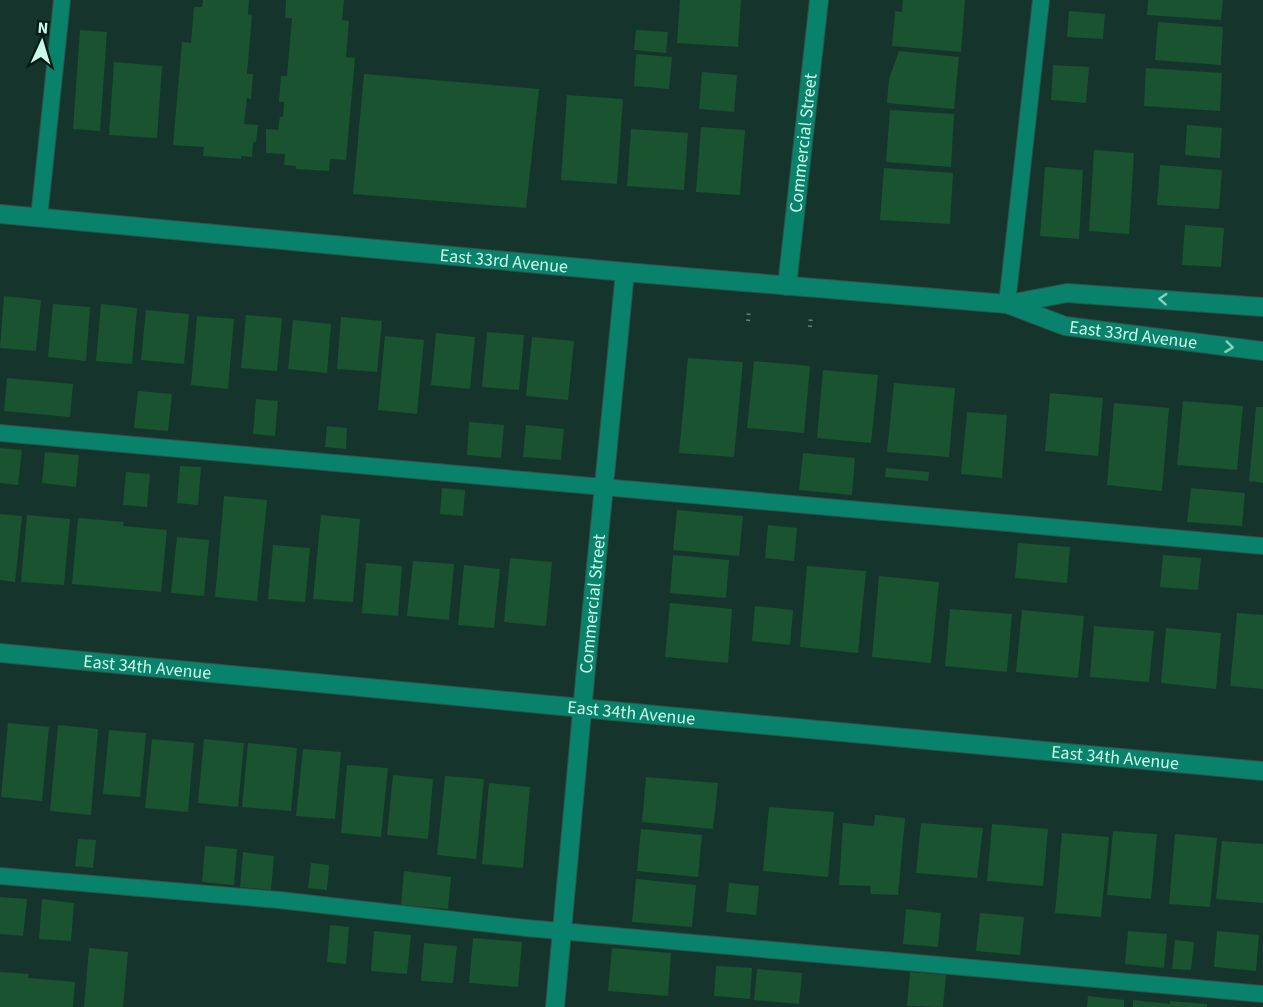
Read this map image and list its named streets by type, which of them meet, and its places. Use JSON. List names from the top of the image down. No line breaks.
{"streets":{"street":["Commercial Street","East 33rd Avenue","East 34th Avenue"]},"crossings":[["Commercial Street","East 33rd Avenue"],["Commercial Street","East 34th Avenue"]],"north":"top"}
